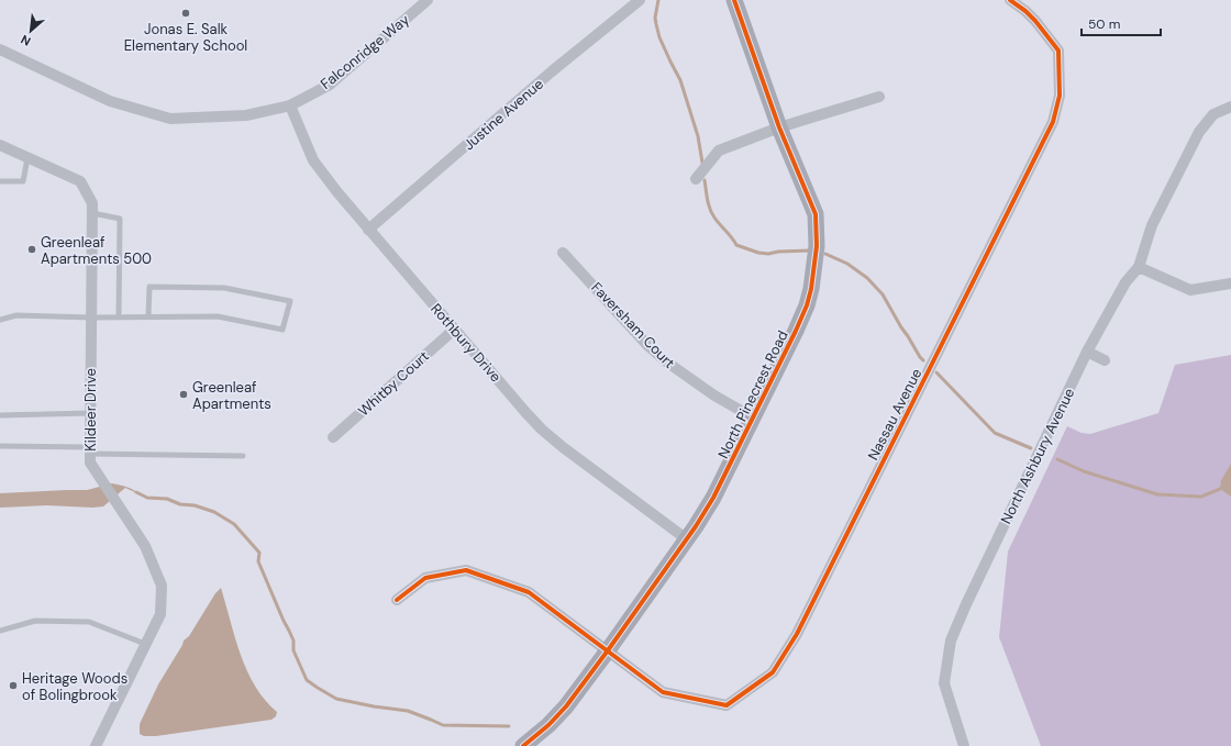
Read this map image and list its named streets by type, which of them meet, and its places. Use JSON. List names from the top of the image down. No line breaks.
{"streets":{"street":["Falconridge Way","Justine Avenue","Faversham Court","Rothbury Drive","Whitby Court","North Pinecrest Road","Kildeer Drive","Nassau Avenue","North Ashbury Avenue"]},"crossings":[["Falconridge Way","Rothbury Drive"],["Justine Avenue","Rothbury Drive"],["Faversham Court","North Pinecrest Road"],["Rothbury Drive","Whitby Court"],["Rothbury Drive","North Pinecrest Road"],["North Pinecrest Road","Nassau Avenue"]],"places":["Jonas E. Salk Elementary School","Greenleaf Apartments 500","Greenleaf Apartments","Heritage Woods of Bolingbrook"],"scale_bar":"50 m","north":"bottom left"}
